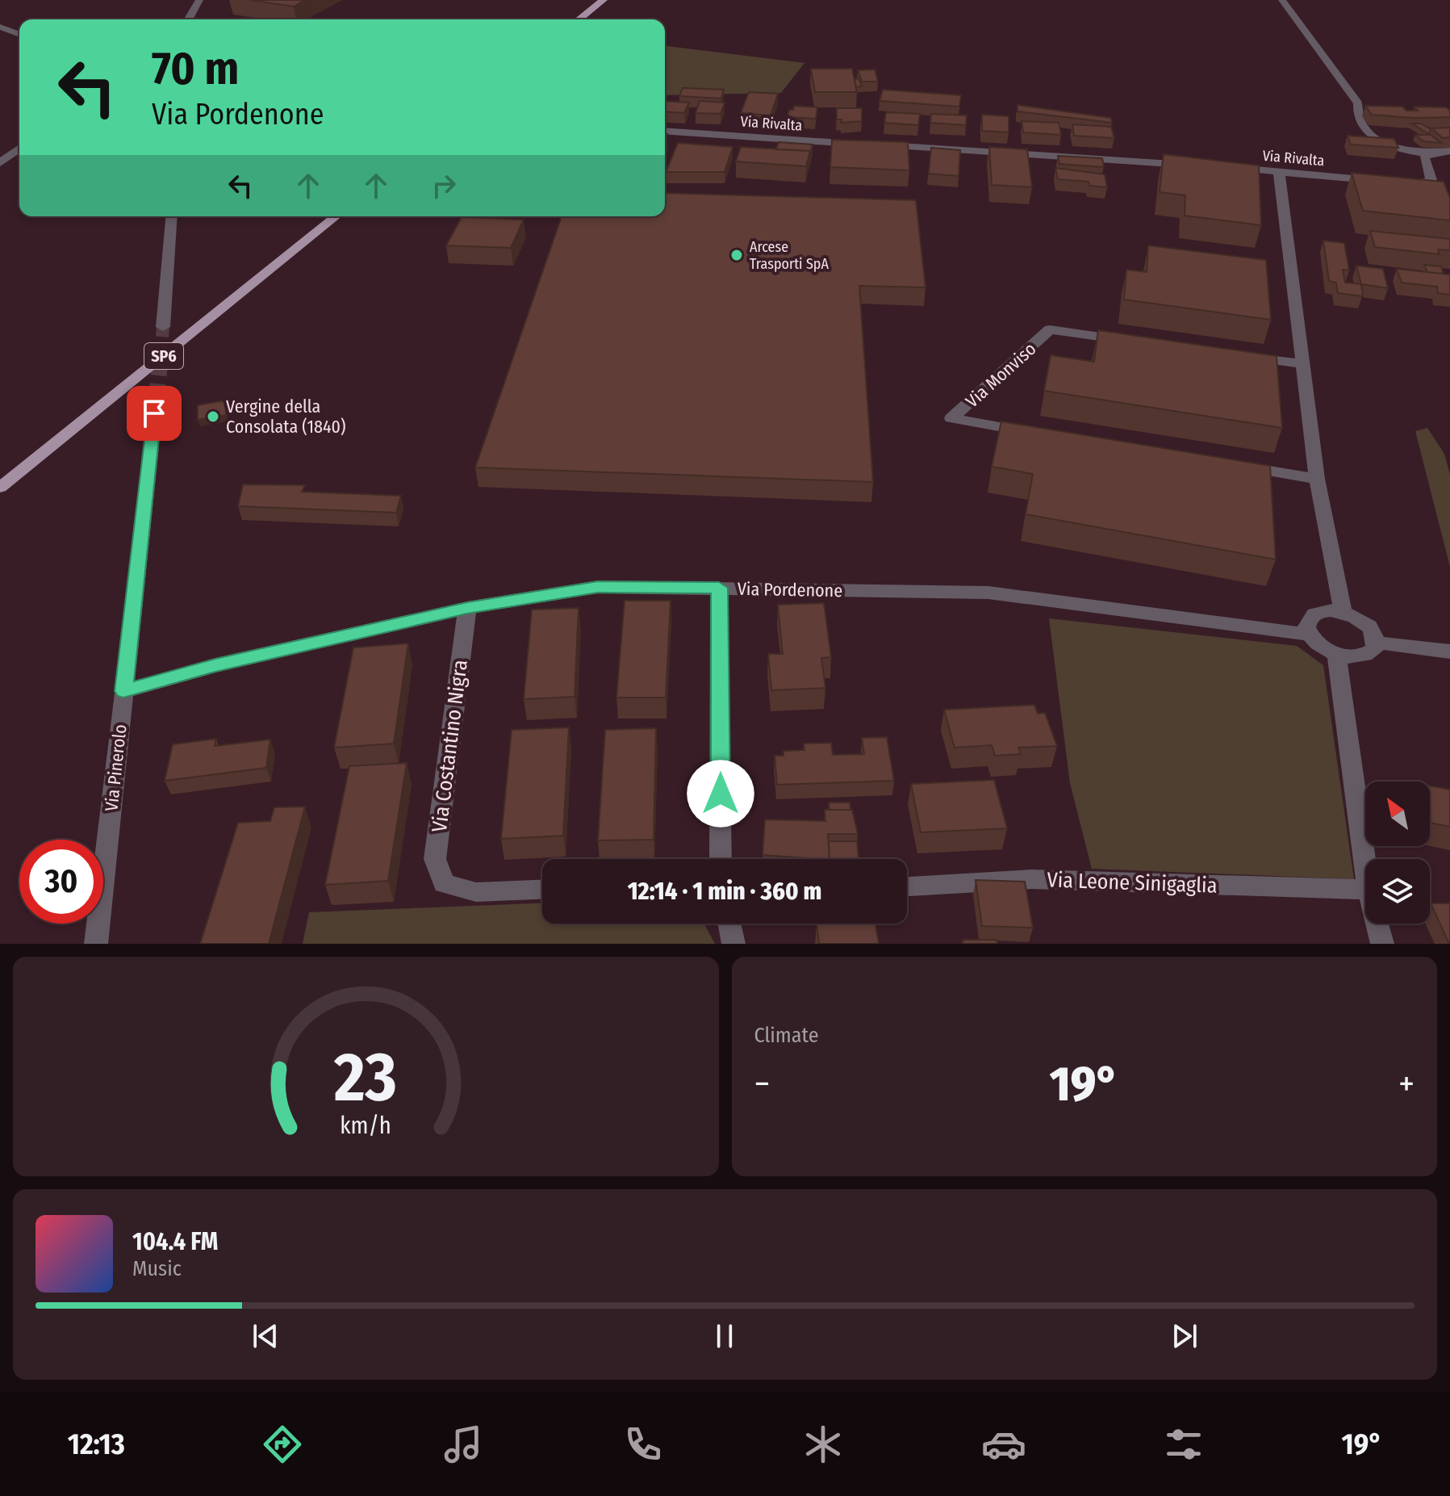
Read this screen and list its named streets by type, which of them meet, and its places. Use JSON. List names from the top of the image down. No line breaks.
{"streets":{"main road":["SP6"],"street":["Via Rivalta","Via Monviso","Via Pordenone","Via Costantino Nigra","Via Pinerolo","Via Leone Sinigaglia"]},"crossings":[["Via Pordenone","Via Costantino Nigra"],["Via Pordenone","Via Pinerolo"]],"places":["Arcese Trasporti SpA","Vergine della Consolata (1840)"],"north":"top left","page":{"turn":["70 m","Via Pordenone"],"limit":"30","trip":"12:14 · 1 min · 360 m","tile":"Climate","heat":["−","19°","+"],"song":["104.4 FM","Music"],"tabs":["12:13","19°"],"gauge":["23","km/h"]}}
